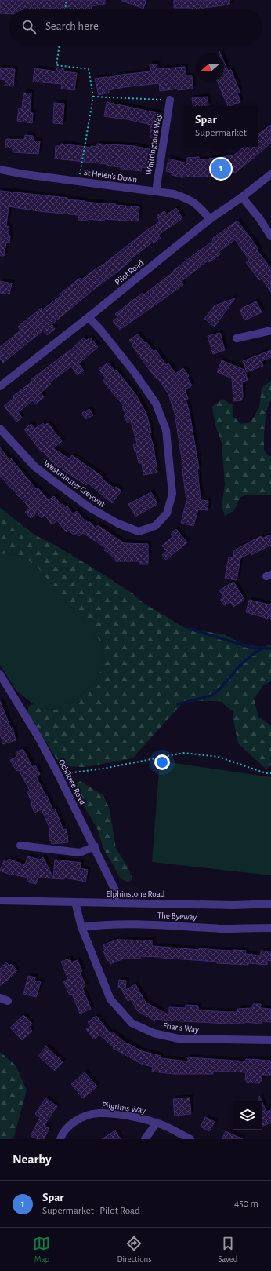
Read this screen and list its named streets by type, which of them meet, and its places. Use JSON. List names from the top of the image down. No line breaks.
{"streets":{"street":["Whittington's Way","St Helen's Down","Pilot Road","Westminster Crescent","Ochiltree Road","Elphinstone Road","The Byeway","Friar's Way","Pilgrims Way"]},"crossings":[["Whittington's Way","St Helen's Down"],["St Helen's Down","Pilot Road"],["Pilot Road","Westminster Crescent"],["Ochiltree Road","Elphinstone Road"],["Elphinstone Road","Friar's Way"],["The Byeway","Friar's Way"]],"north":"left","page":{"search":"Search here","popup":["Spar","Supermarket"],"pins":"1","heading":"Nearby","list":[{"mark":"1","name":"Spar","note":"Supermarket · Pilot Road","value":"450 m"}],"nav":["Map","Directions","Saved"]}}
